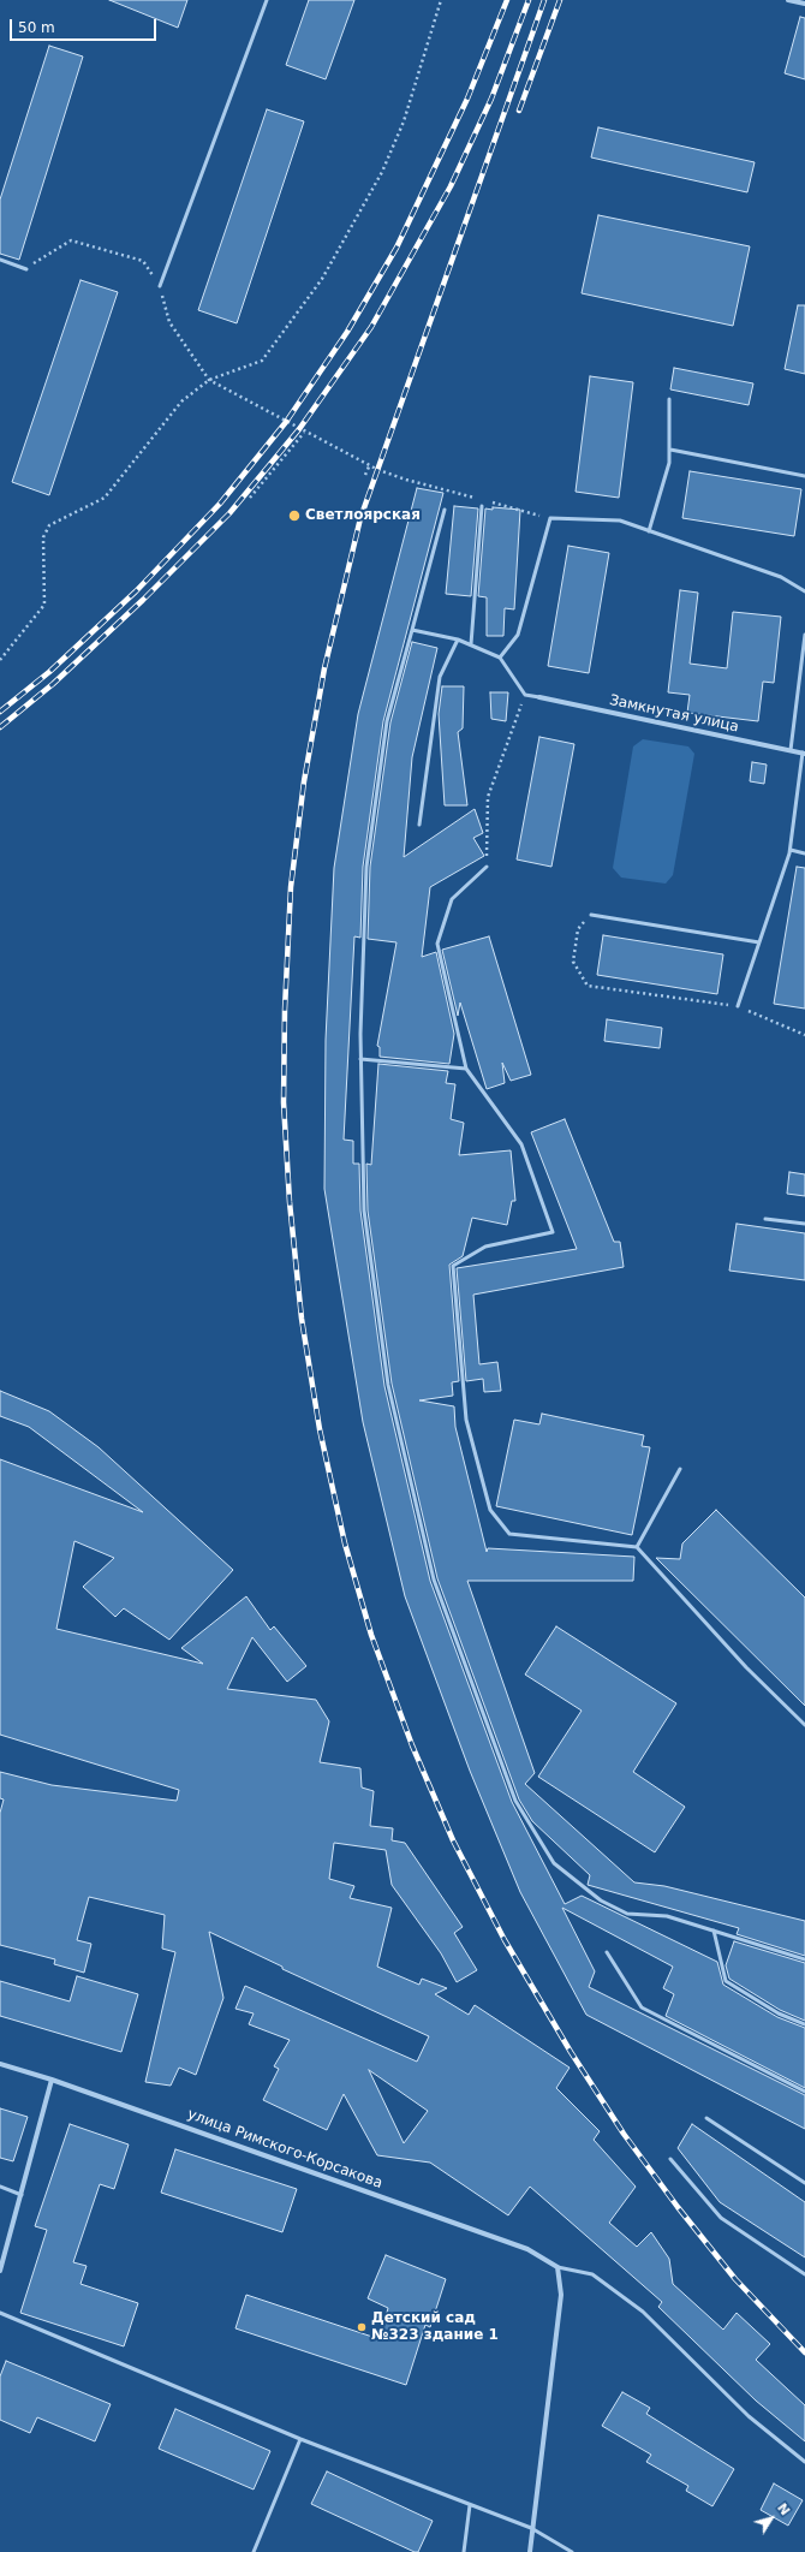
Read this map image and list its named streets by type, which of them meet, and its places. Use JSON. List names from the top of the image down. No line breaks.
{"streets":{"street":["Замкнутая улица","улица Римского-Корсакова"]},"places":["Светлоярская","Детский сад №323 здание 1"],"scale_bar":"50 m","north":"top right"}
